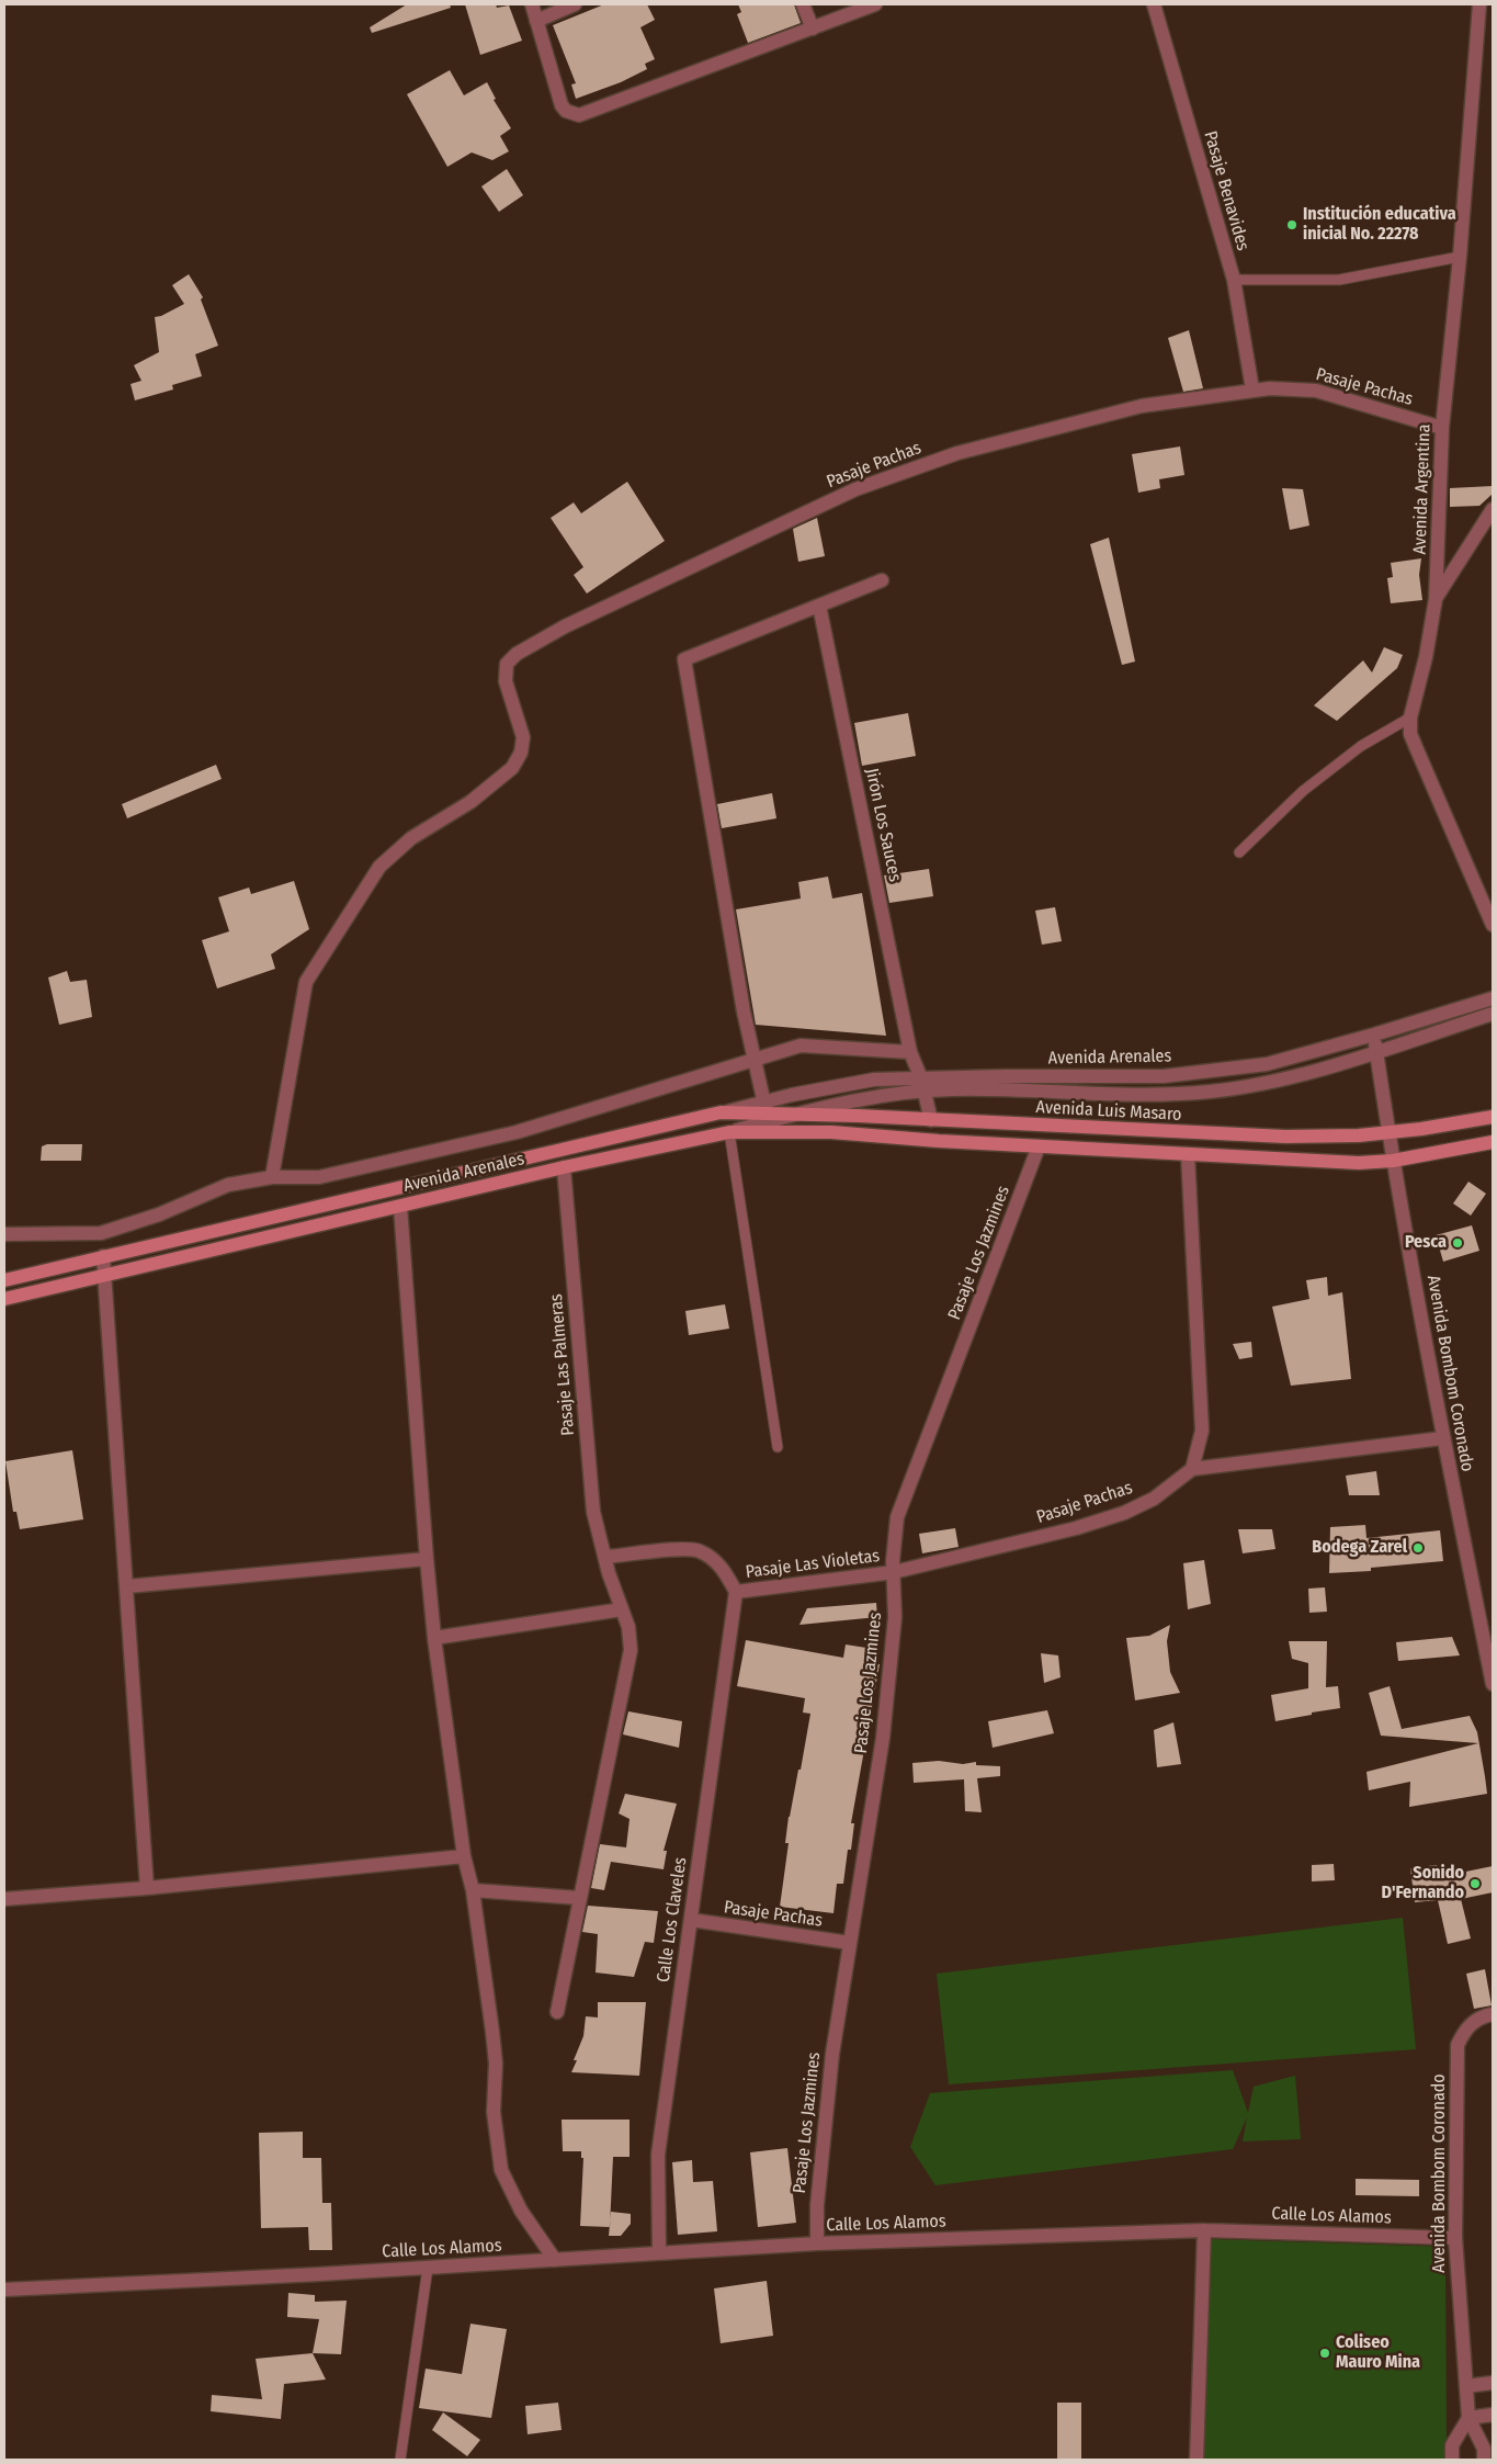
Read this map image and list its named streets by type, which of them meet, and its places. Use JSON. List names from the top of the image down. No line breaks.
{"streets":{"main road":["Avenida Arenales","Avenida Luis Masaro"],"street":["Pasaje Benavides","Pasaje Pachas","Avenida Argentina","Jirón Los Sauces","Pasaje Los Jazmines","Pasaje Las Palmeras","Avenida Bombom Coronado","Pasaje Las Violetas","Calle Los Claveles","Calle Los Alamos"]},"crossings":[["Pasaje Benavides","Pasaje Pachas"],["Pasaje Pachas","Avenida Argentina"],["Pasaje Pachas","Pasaje Los Jazmines"],["Pasaje Pachas","Pasaje Las Violetas"],["Pasaje Pachas","Calle Los Claveles"],["Jirón Los Sauces","Avenida Arenales"],["Avenida Arenales","Avenida Luis Masaro"],["Avenida Arenales","Pasaje Los Jazmines"],["Avenida Arenales","Pasaje Las Palmeras"],["Avenida Arenales","Avenida Bombom Coronado"],["Avenida Luis Masaro","Avenida Bombom Coronado"],["Pasaje Los Jazmines","Pasaje Las Violetas"],["Pasaje Los Jazmines","Calle Los Alamos"],["Avenida Bombom Coronado","Calle Los Alamos"],["Pasaje Las Violetas","Calle Los Claveles"],["Calle Los Claveles","Calle Los Alamos"]],"places":["Institución educativa inicial No. 22278","Pesca","Bodega Zarel","Sonido D'Fernando","Coliseo Mauro Mina"]}
